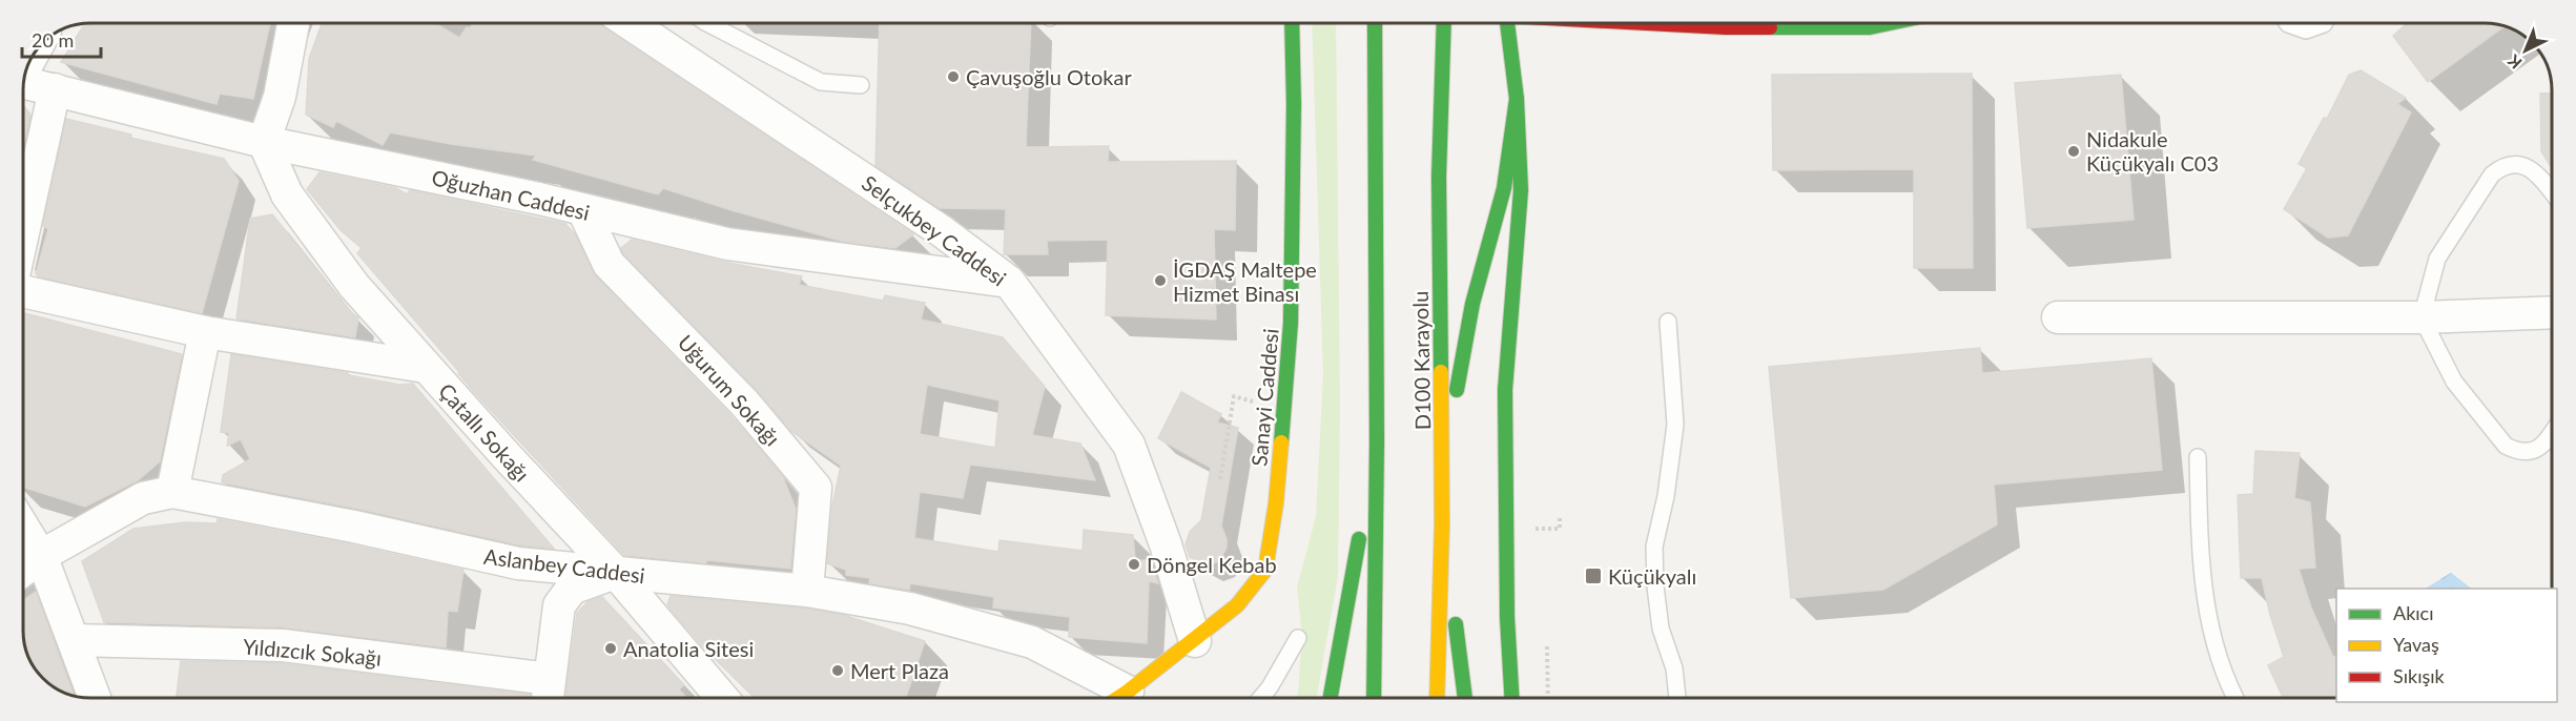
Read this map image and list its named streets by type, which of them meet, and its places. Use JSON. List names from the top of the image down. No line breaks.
{"streets":{"main road":["D100 Karayolu","Sanayi Caddesi"],"street":["Oğuzhan Caddesi","Selçukbey Caddesi","Uğurum Sokağı","Çatallı Sokağı","Aslanbey Caddesi","Yıldızcık Sokağı"]},"crossings":[["Oğuzhan Caddesi","Selçukbey Caddesi"],["Oğuzhan Caddesi","Uğurum Sokağı"],["Oğuzhan Caddesi","Çatallı Sokağı"],["Selçukbey Caddesi","Sanayi Caddesi"],["Uğurum Sokağı","Aslanbey Caddesi"],["Çatallı Sokağı","Aslanbey Caddesi"]],"places":{"other":["Çavuşoğlu Otokar","Nidakule Küçükyalı C03","İGDAŞ Maltepe Hizmet Binası","Döngel Kebab","Anatolia Sitesi","Mert Plaza"],"transit":["Küçükyalı"]},"legend":["Akıcı","Yavaş","Sıkışık"],"scale_bar":"20 m","north":"bottom left"}
